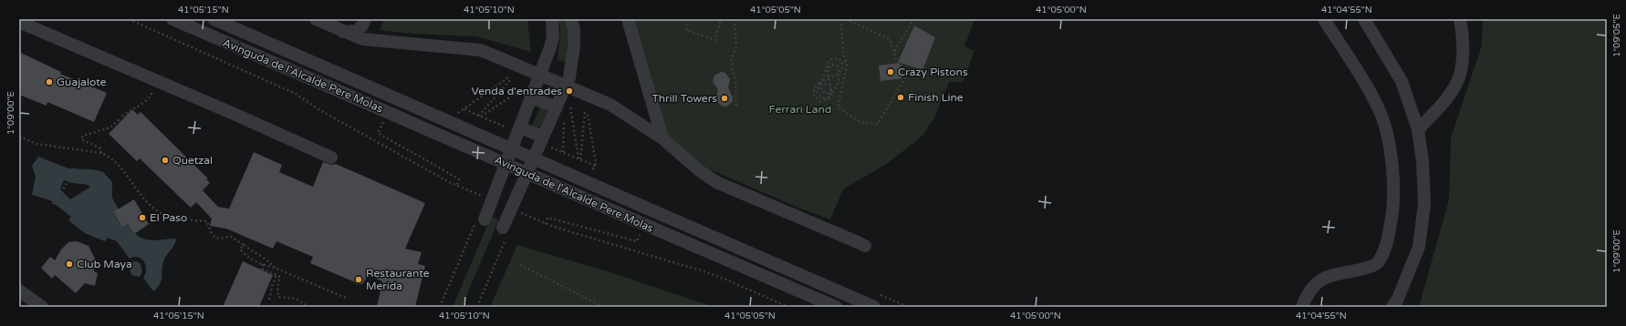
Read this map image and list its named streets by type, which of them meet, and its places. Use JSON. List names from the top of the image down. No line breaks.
{"streets":{"street":["Avinguda de l'Alcalde Pere Molas"]},"parks":["Ferrari Land"],"places":["Crazy Pistons","Guajalote","Venda d'entrades","Finish Line","Thrill Towers","Quetzal","El Paso","Club Maya","Restaurante Merida"],"coordinates":["41°05'15\"N","41°05'10\"N","41°05'05\"N","41°05'00\"N","41°04'55\"N","1°09'05\"E","1°09'00\"E"]}
